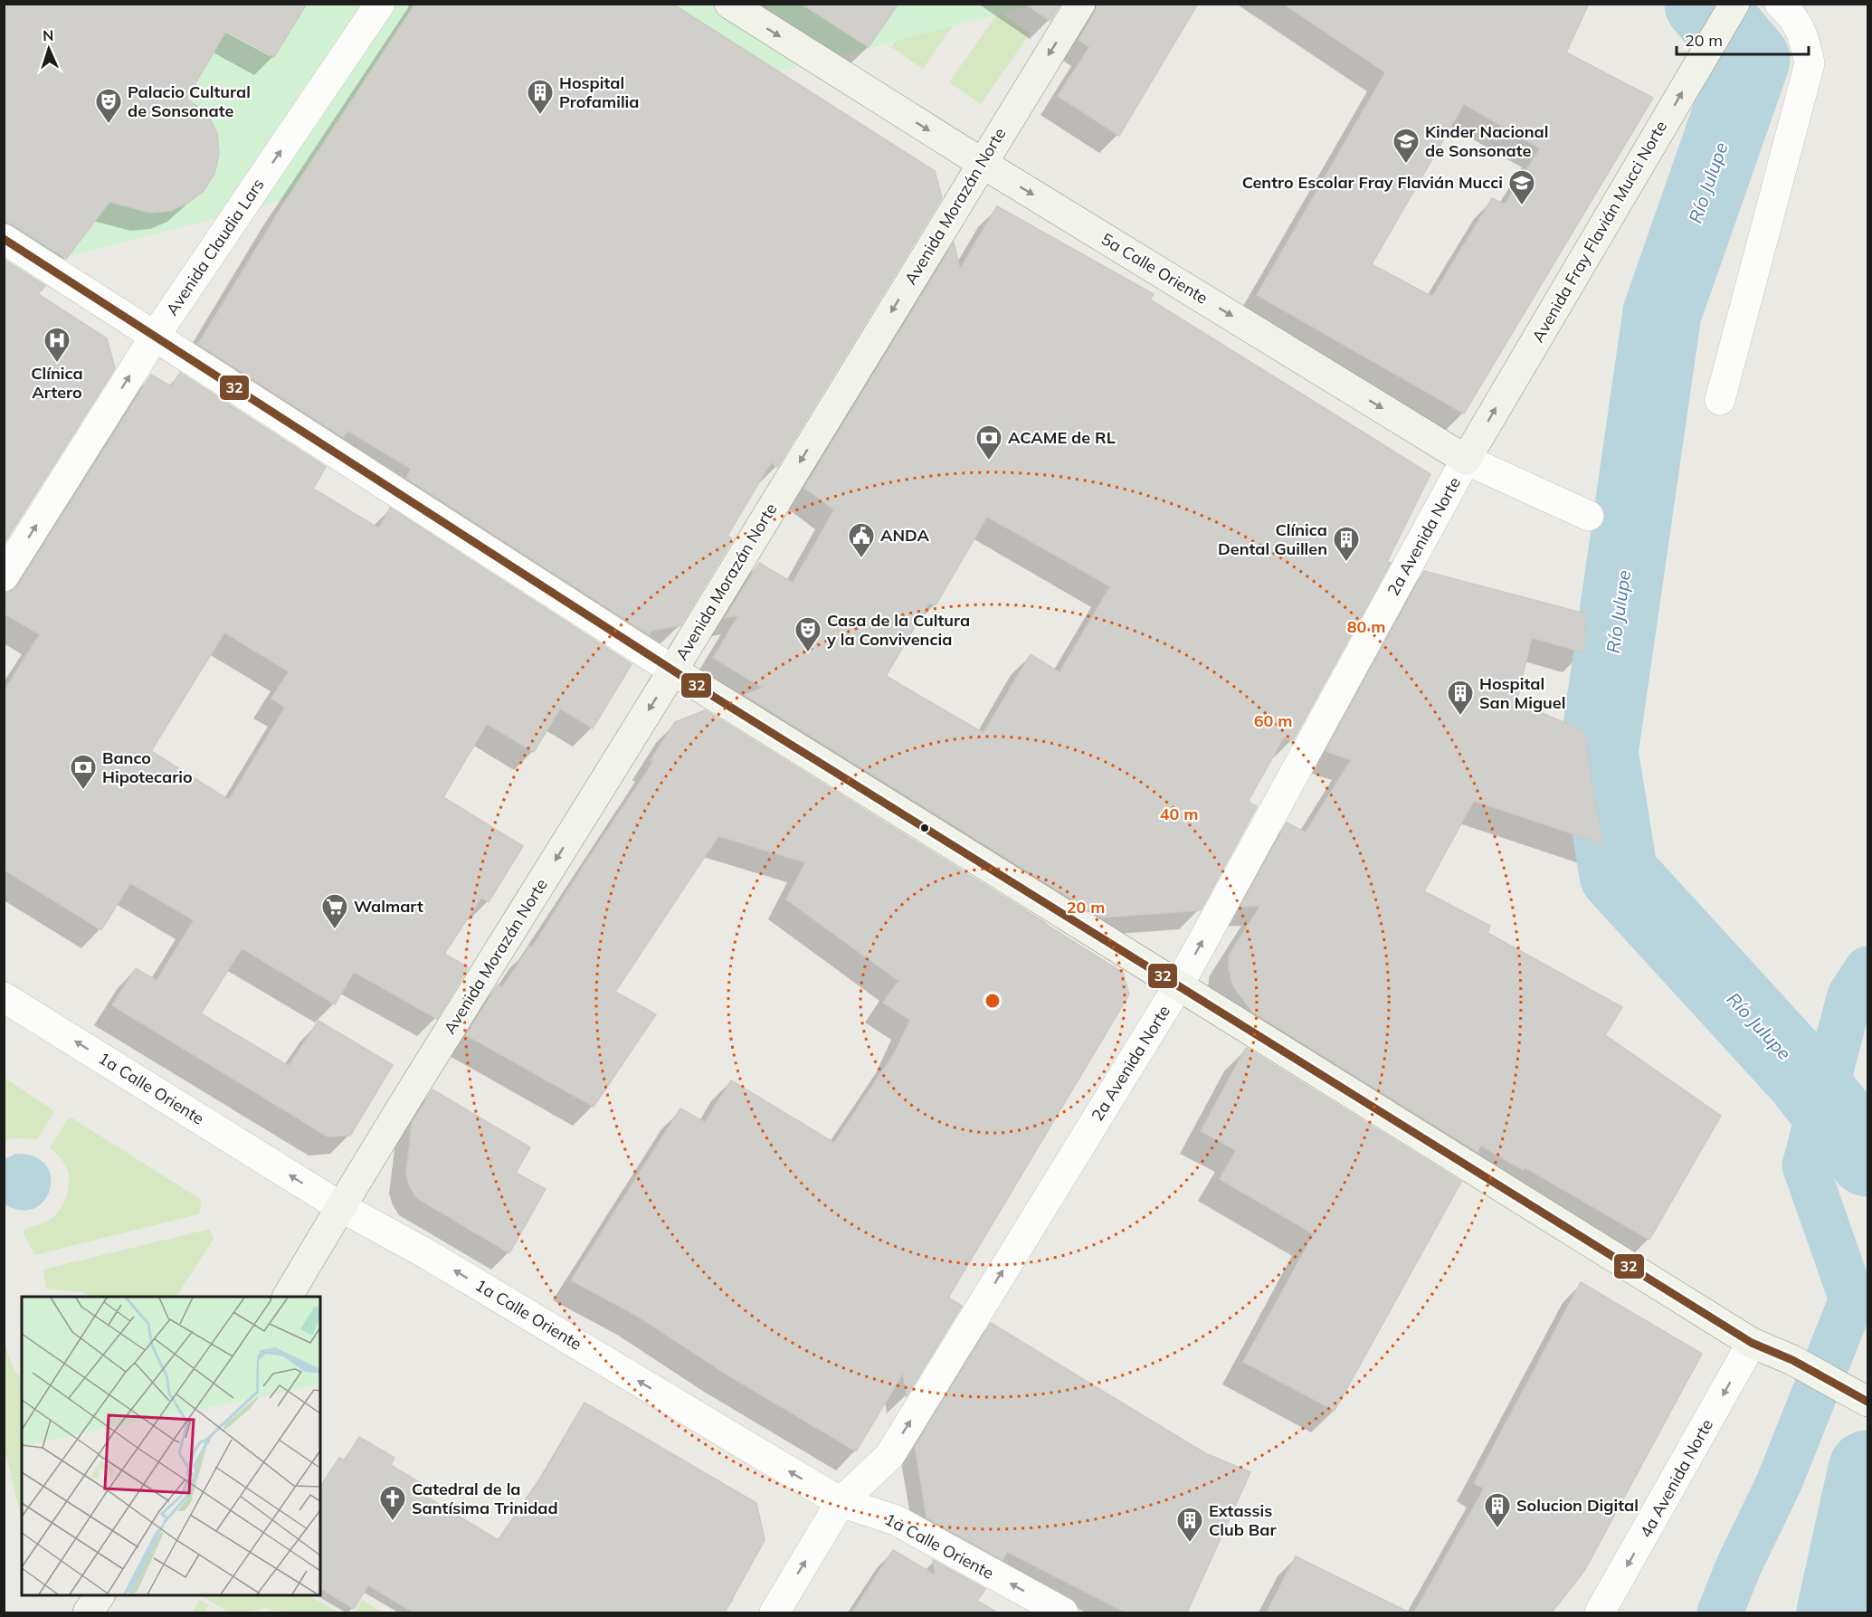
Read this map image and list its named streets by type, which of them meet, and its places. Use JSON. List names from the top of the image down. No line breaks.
{"streets":{"main road":["Avenida Morazán Norte","Avenida Fray Flavián Mucci Norte","5a Calle Oriente"],"street":["Avenida Claudia Lars","2a Avenida Norte","1a Calle Oriente","4a Avenida Norte"]},"crossings":[["Avenida Morazán Norte","5a Calle Oriente"],["Avenida Morazán Norte","1a Calle Oriente"],["Avenida Fray Flavián Mucci Norte","5a Calle Oriente"],["Avenida Fray Flavián Mucci Norte","2a Avenida Norte"],["5a Calle Oriente","2a Avenida Norte"],["2a Avenida Norte","1a Calle Oriente"]],"one_way":["Avenida Morazán Norte","Avenida Fray Flavián Mucci Norte","Avenida Claudia Lars","5a Calle Oriente","2a Avenida Norte","1a Calle Oriente","4a Avenida Norte"],"water":["Río Julupe"],"places":{"building":["Hospital Profamilia","Clínica Dental Guillen","Hospital San Miguel","Solucion Digital","Extassis Club Bar"],"theatre":["Palacio Cultural de Sonsonate","Casa de la Cultura y la Convivencia"],"school or university":["Kinder Nacional de Sonsonate","Centro Escolar Fray Flavián Mucci"],"hospital":["Clínica Artero"],"bank":["ACAME de RL","Banco Hipotecario"],"public building":["ANDA"],"supermarket":["Walmart"],"church":["Catedral de la Santísima Trinidad"]},"lines":["transit line 32"],"scale_bar":"20 m","north":"top","rings":["80 m","60 m","40 m","20 m"]}
